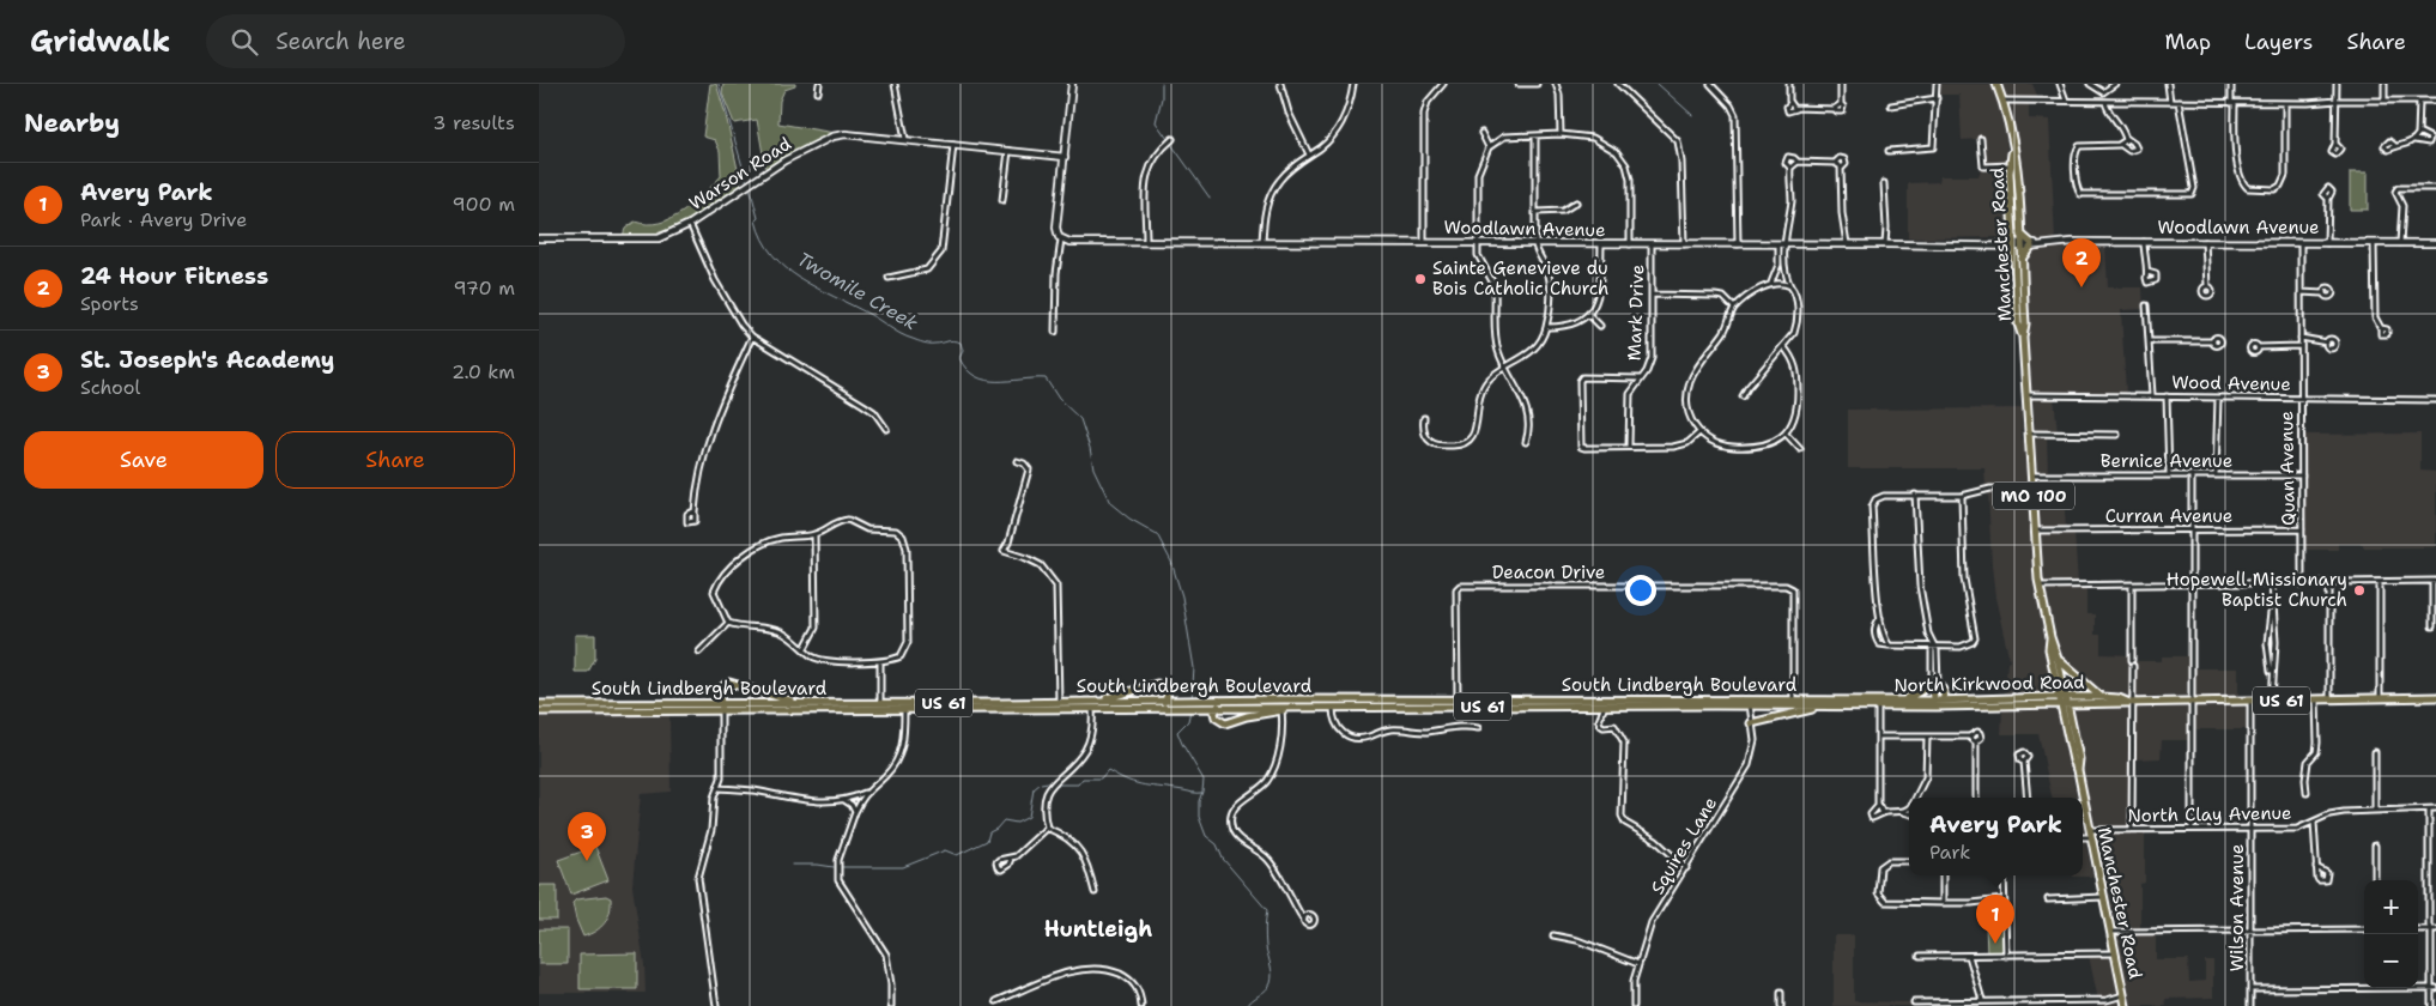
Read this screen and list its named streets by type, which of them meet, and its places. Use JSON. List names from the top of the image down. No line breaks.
{"streets":{"main road":["Manchester Road","MO 100","North Kirkwood Road","South Lindbergh Boulevard","US 61"],"street":["Warson Road","Woodlawn Avenue","Mark Drive","Wood Avenue","Bernice Avenue","Quan Avenue","Curran Avenue","Deacon Drive","North Clay Avenue","Squires Lane","Wilson Avenue"]},"crossings":[["Woodlawn Avenue","Manchester Road"],["Woodlawn Avenue","Mark Drive"],["Woodlawn Avenue","Quan Avenue"],["Manchester Road","Wood Avenue"],["Manchester Road","Bernice Avenue"],["Manchester Road","Curran Avenue"],["Manchester Road","North Kirkwood Road"],["Manchester Road","North Clay Avenue"],["Wood Avenue","Quan Avenue"],["Bernice Avenue","Quan Avenue"],["Quan Avenue","Curran Avenue"],["Deacon Drive","South Lindbergh Boulevard"],["North Kirkwood Road","South Lindbergh Boulevard"],["North Kirkwood Road","Wilson Avenue"],["South Lindbergh Boulevard","Squires Lane"],["North Clay Avenue","Wilson Avenue"]],"districts":["Huntleigh"],"water":["Twomile Creek"],"places":["Sainte Genevieve du Bois Catholic Church","Hopewell Missionary Baptist Church"],"page":{"header":"Gridwalk","search":"Search here","nav":["Map","Layers","Share"],"heading":["Nearby","3 results"],"list":[{"mark":"1","name":"Avery Park","note":"Park · Avery Drive","value":"900 m"},{"mark":"2","name":"24 Hour Fitness","note":"Sports","value":"970 m"},{"mark":"3","name":"St. Joseph's Academy","note":"School","value":"2.0 km"}],"pins":["2","3","1"],"buttons":["Save","Share"],"popup":["Avery Park","Park"],"map_buttons":["+","−"]}}
